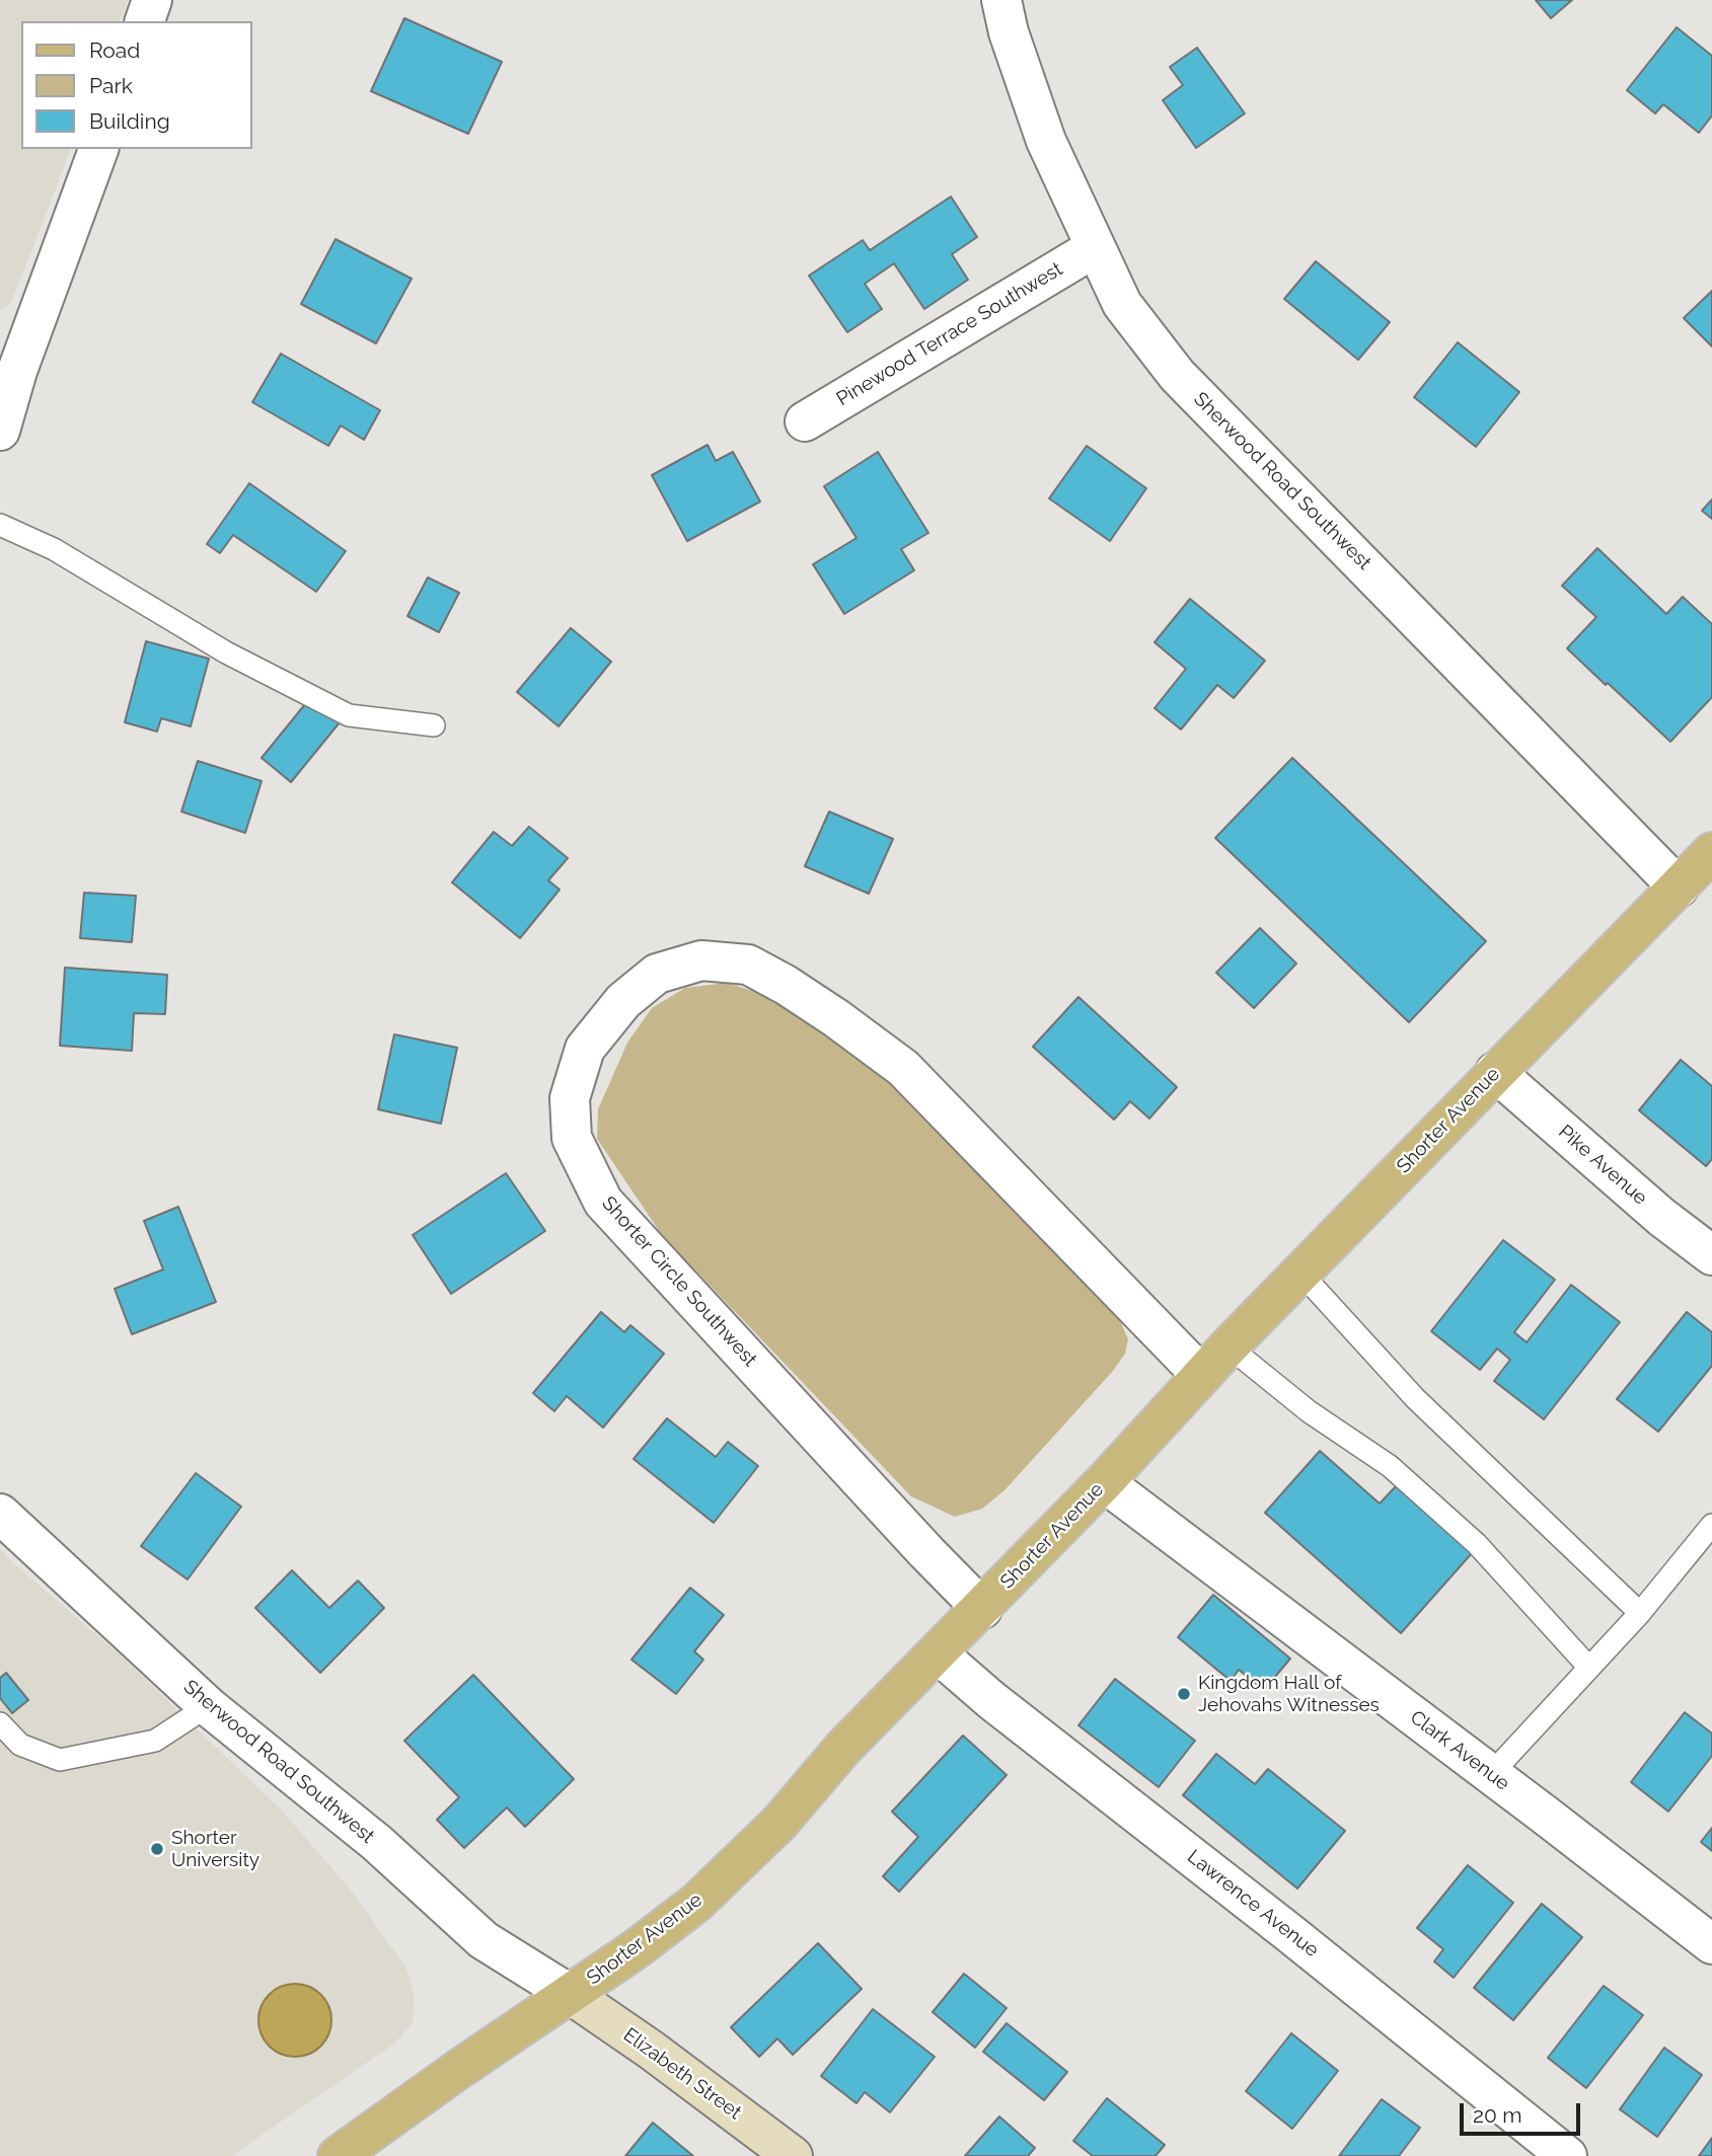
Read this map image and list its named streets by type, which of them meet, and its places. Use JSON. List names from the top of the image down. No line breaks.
{"streets":{"main road":["Shorter Avenue"],"street":["Pinewood Terrace Southwest","Sherwood Road Southwest","Pike Avenue","Shorter Circle Southwest","Clark Avenue","Lawrence Avenue","Elizabeth Street"]},"crossings":[["Pinewood Terrace Southwest","Sherwood Road Southwest"],["Sherwood Road Southwest","Shorter Avenue"],["Sherwood Road Southwest","Elizabeth Street"],["Shorter Avenue","Pike Avenue"],["Shorter Avenue","Shorter Circle Southwest"],["Shorter Avenue","Clark Avenue"],["Shorter Avenue","Lawrence Avenue"],["Shorter Avenue","Elizabeth Street"]],"places":["Kingdom Hall of Jehovahs Witnesses","Shorter University"],"legend":["Road","Park","Building"],"scale_bar":"20 m"}
